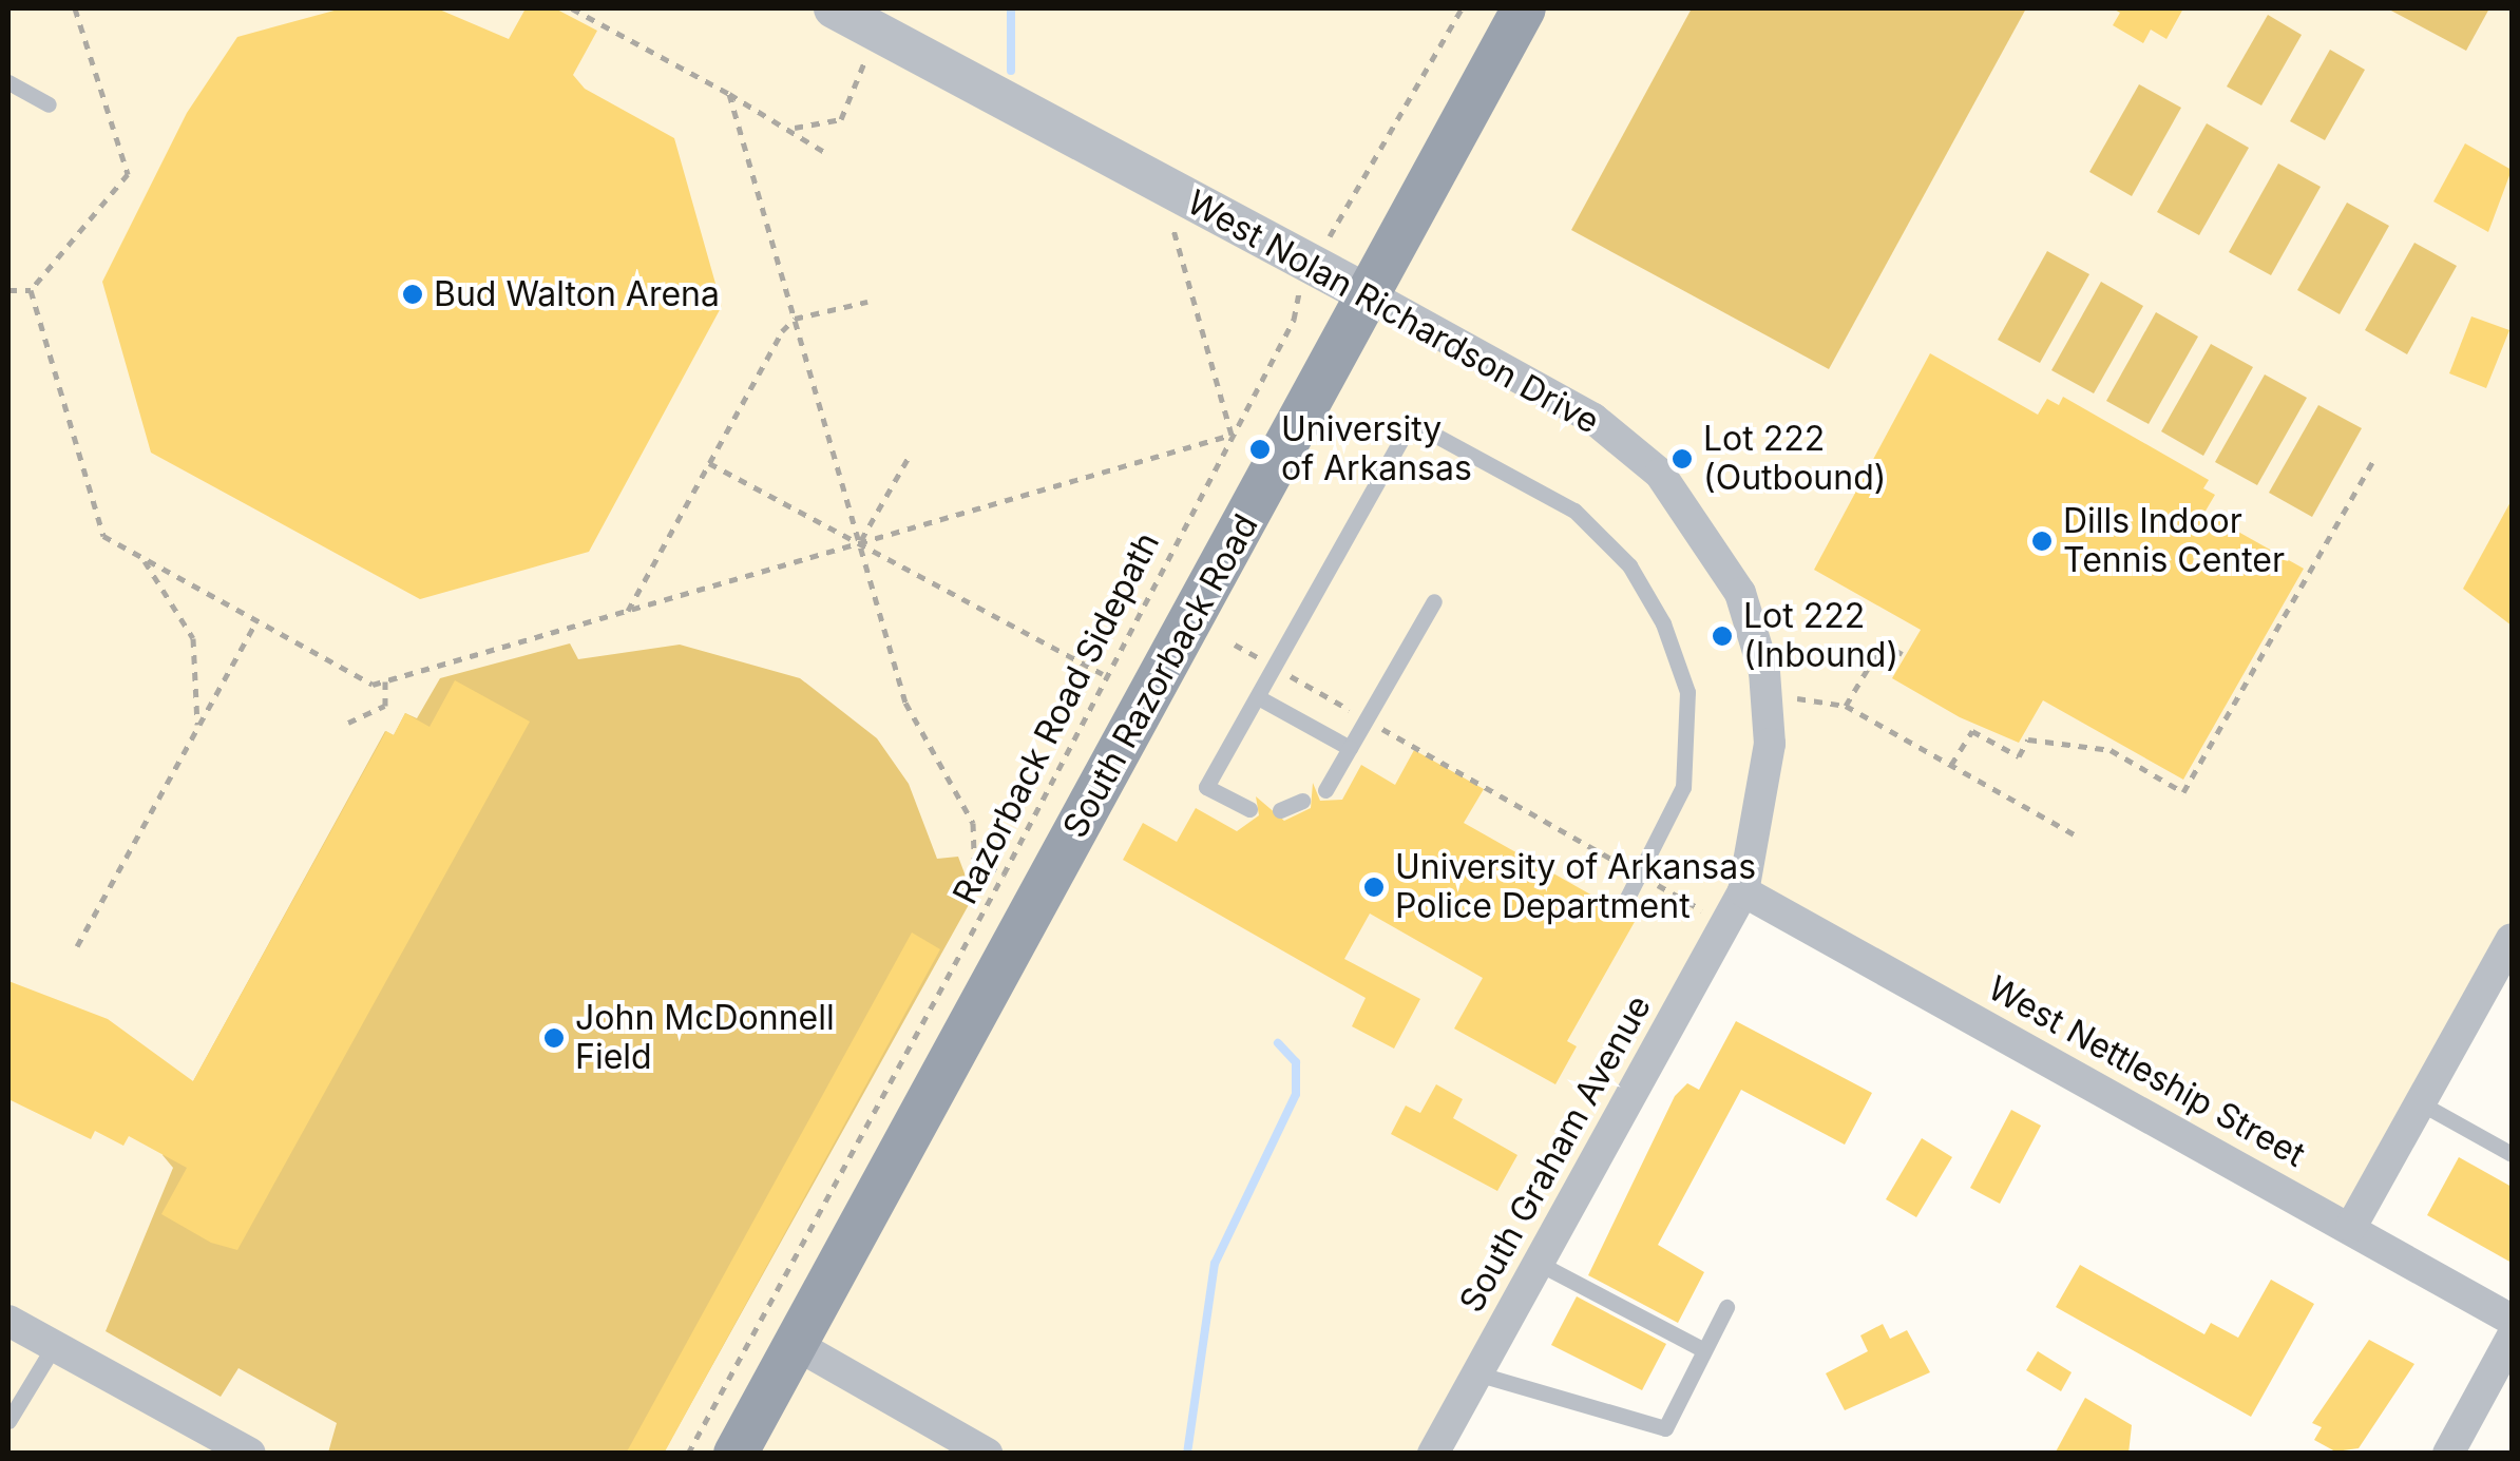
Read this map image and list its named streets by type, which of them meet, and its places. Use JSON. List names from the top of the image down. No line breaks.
{"streets":{"main road":["South Razorback Road"],"street":["West Nolan Richardson Drive","West Nettleship Street","South Graham Avenue"],"path":["Razorback Road Sidepath"]},"crossings":[["West Nolan Richardson Drive","South Razorback Road"],["West Nolan Richardson Drive","Razorback Road Sidepath"],["West Nolan Richardson Drive","West Nettleship Street"],["West Nolan Richardson Drive","South Graham Avenue"],["West Nettleship Street","South Graham Avenue"]],"places":["Bud Walton Arena","University of Arkansas","Lot 222 (Outbound)","Dills Indoor Tennis Center","Lot 222 (Inbound)","University of Arkansas Police Department","John McDonnell Field"]}
